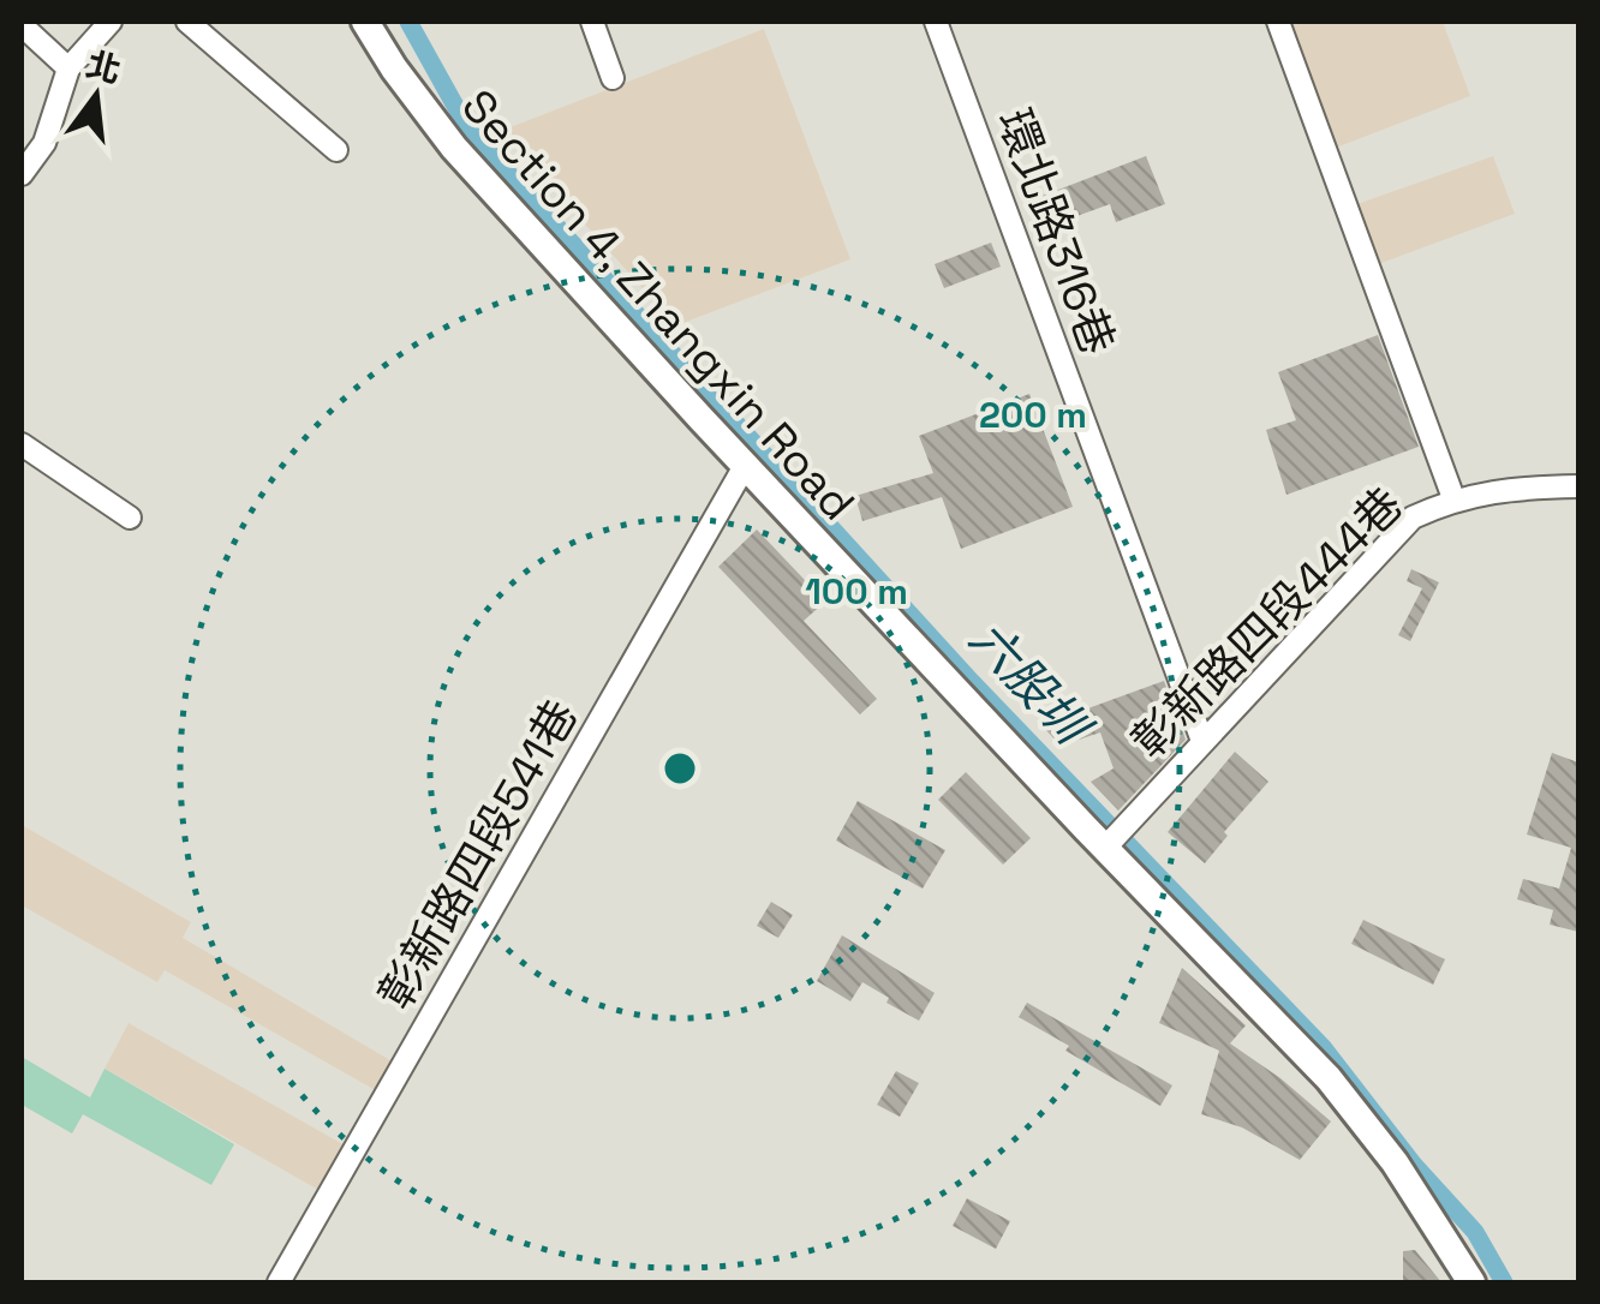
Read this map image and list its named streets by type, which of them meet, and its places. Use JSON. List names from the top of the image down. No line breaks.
{"streets":{"street":["環北路316巷","Section 4, Zhangxin Road","彰新路四段444巷","彰新路四段541巷"]},"crossings":[["環北路316巷","彰新路四段444巷"],["Section 4, Zhangxin Road","彰新路四段444巷"],["Section 4, Zhangxin Road","彰新路四段541巷"]],"water":["六股圳"],"north":"top","rings":["200 m","100 m"]}
